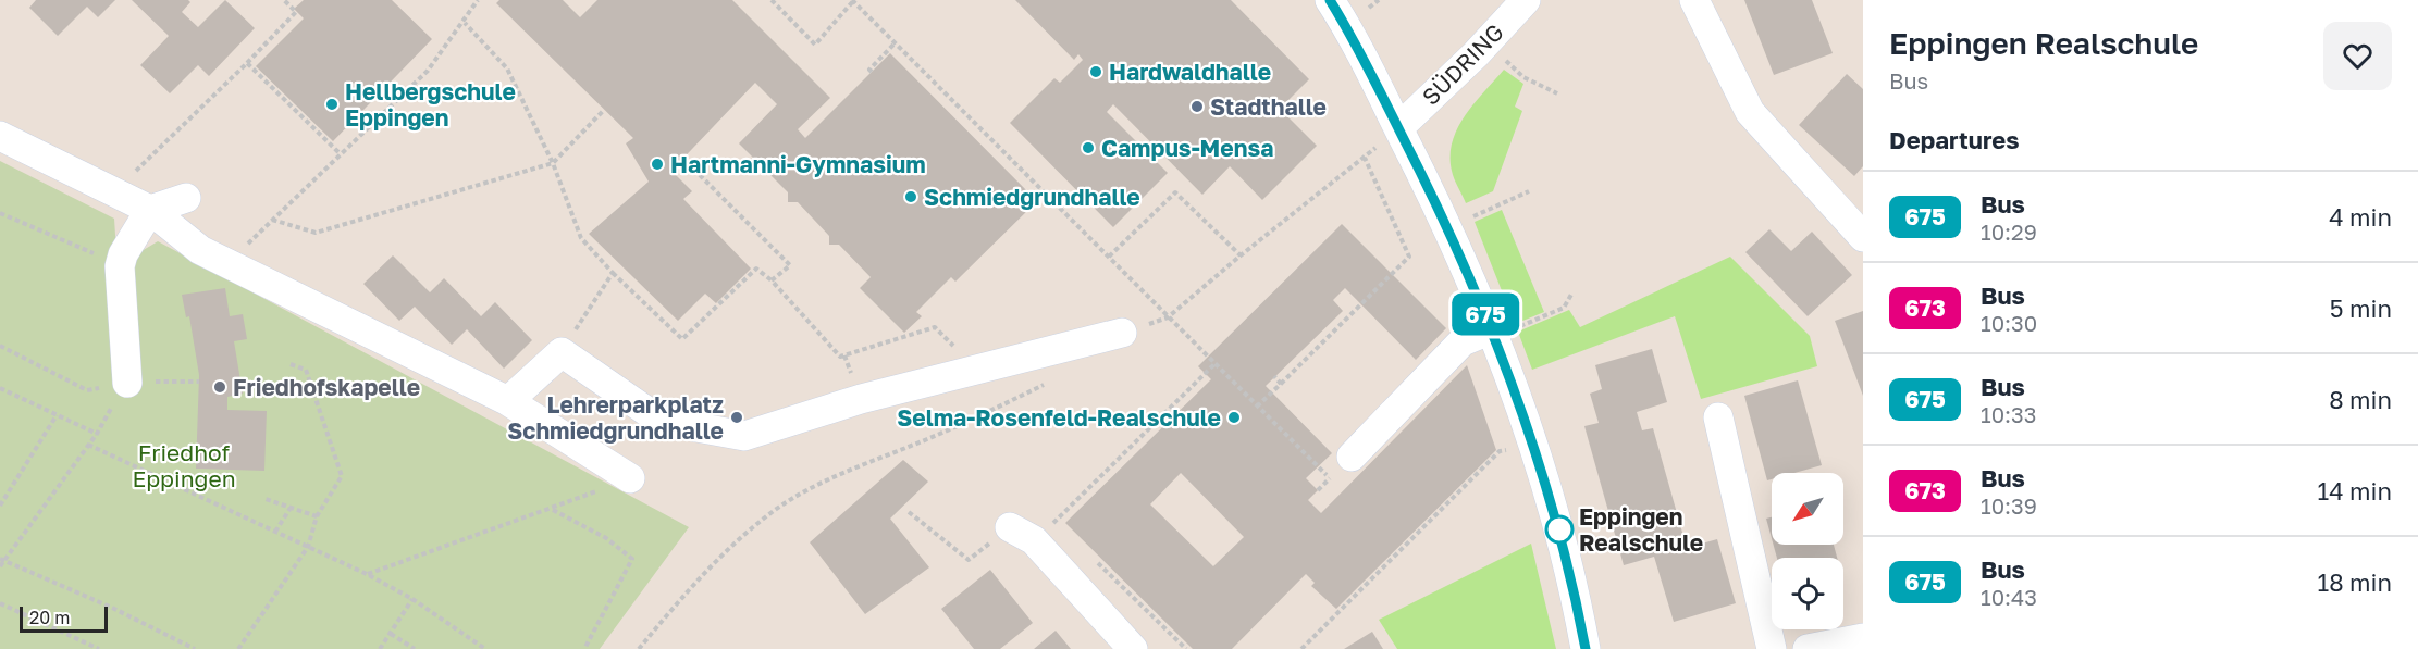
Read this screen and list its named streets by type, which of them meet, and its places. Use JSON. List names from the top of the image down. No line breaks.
{"streets":{"street":["SÜDRING"]},"parks":["Friedhof Eppingen"],"places":["Hardwaldhalle","Hellbergschule Eppingen","Stadthalle","Campus-Mensa","Hartmanni-Gymnasium","Schmiedgrundhalle","Friedhofskapelle","Lehrerparkplatz Schmiedgrundhalle","Selma-Rosenfeld-Realschule","Eppingen Realschule"],"lines":["bus line 675"],"scale_bar":"20 m","north":"bottom left","page":{"on_map":"675","heading":[["Eppingen Realschule","Bus"],"Departures"],"list":[{"mark":"675","name":"Bus","note":"10:29","value":"4 min"},{"mark":"673","name":"Bus","note":"10:30","value":"5 min"},{"mark":"675","name":"Bus","note":"10:33","value":"8 min"},{"mark":"673","name":"Bus","note":"10:39","value":"14 min"},{"mark":"675","name":"Bus","note":"10:43","value":"18 min"}],"scale":"20 m"}}
